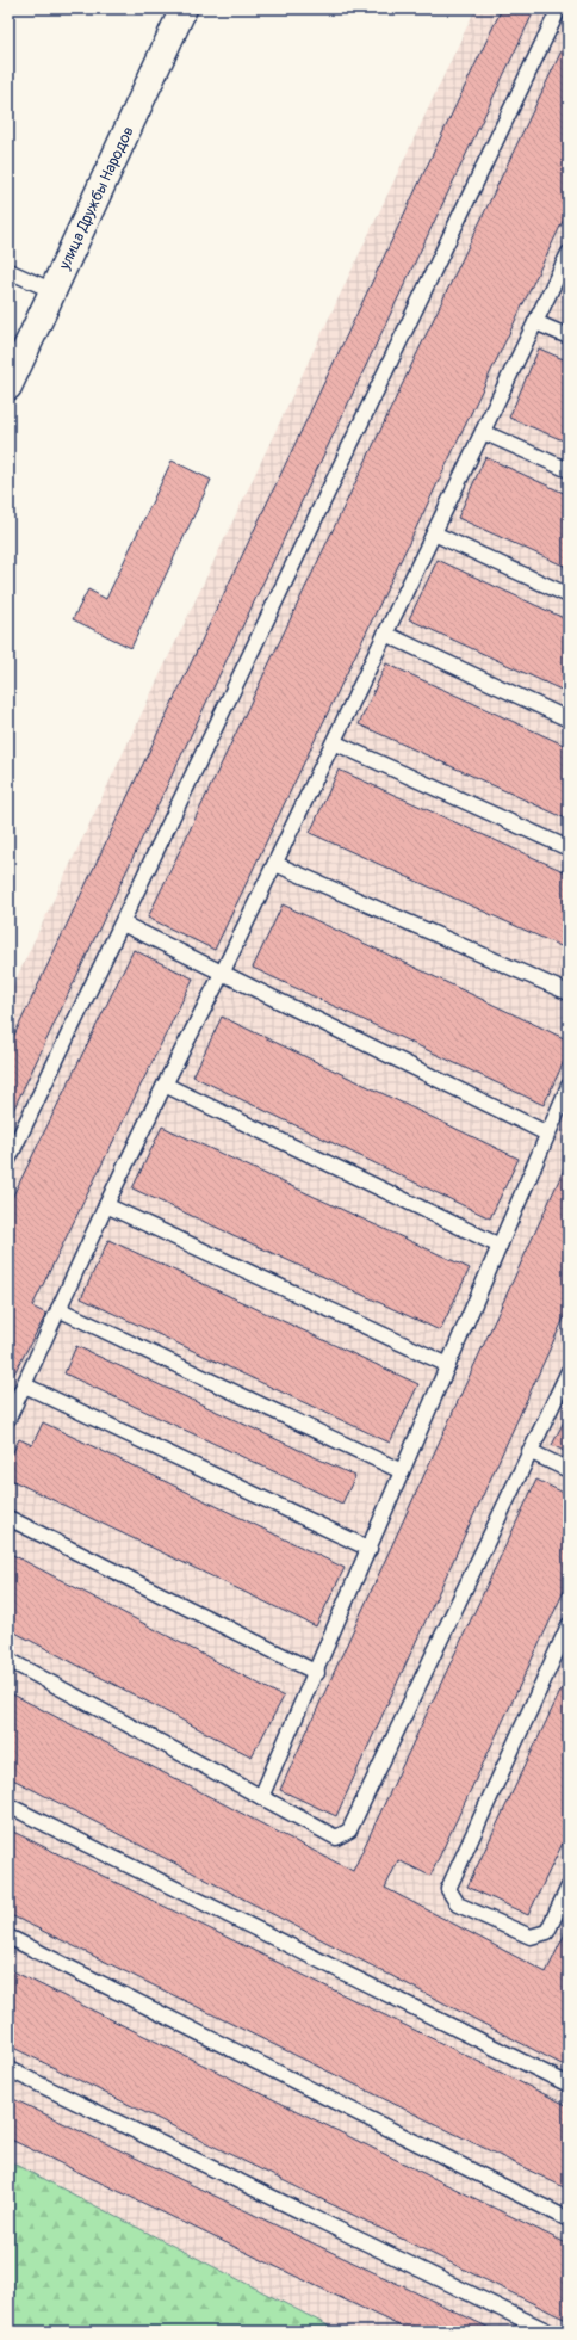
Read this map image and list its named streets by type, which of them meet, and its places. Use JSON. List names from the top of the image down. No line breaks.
{"streets":{"main road":["улица Дружбы Народов"]}}
